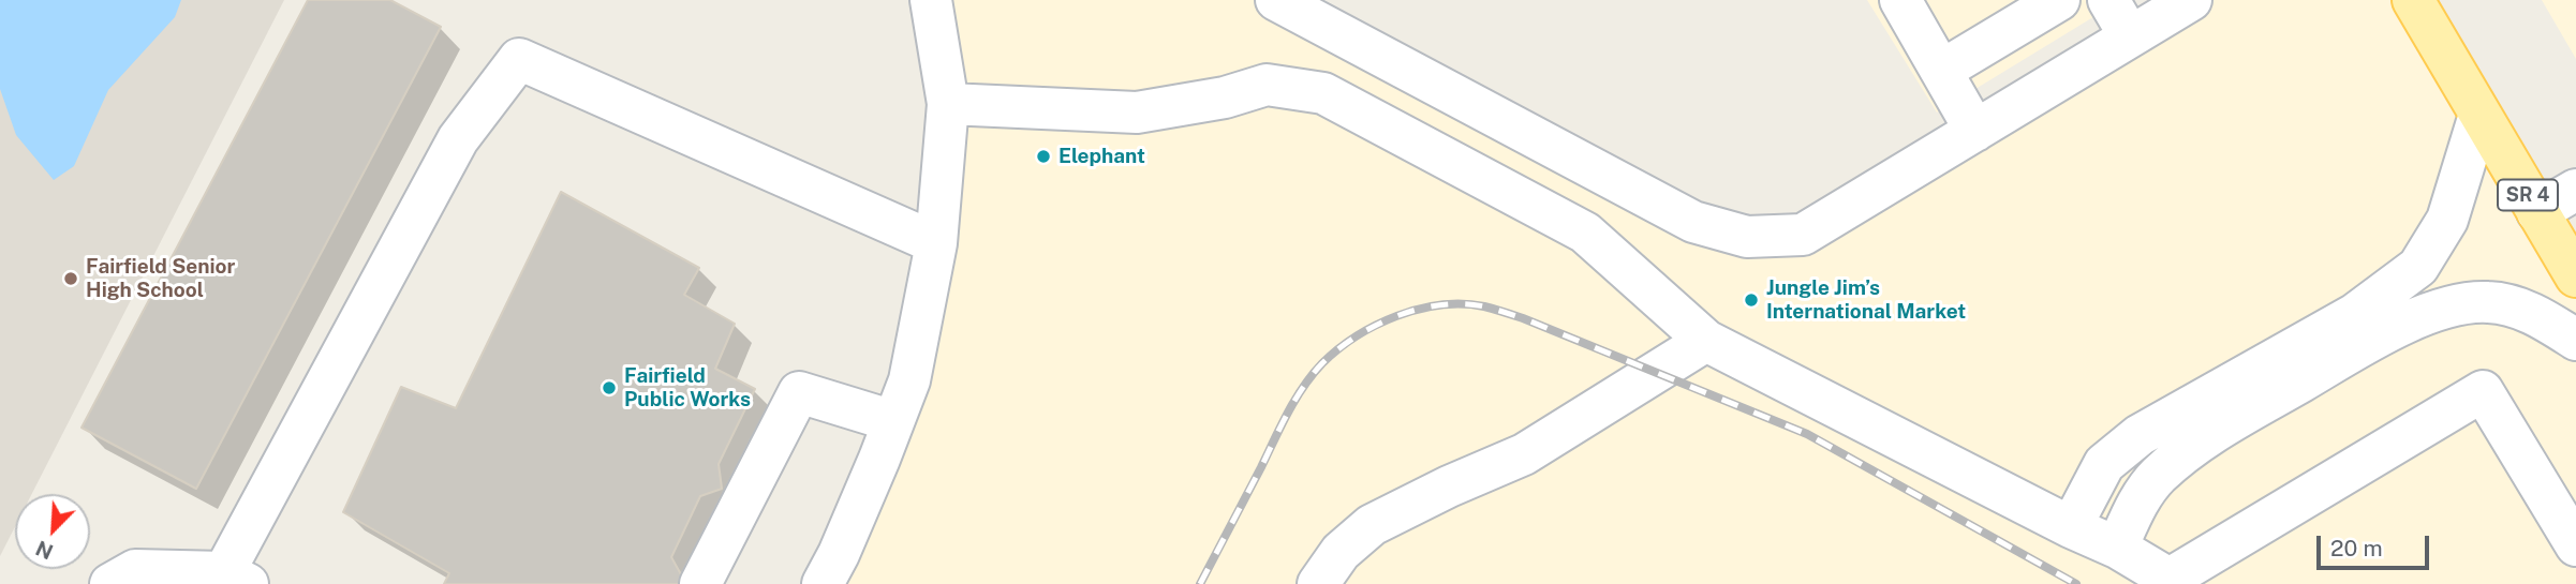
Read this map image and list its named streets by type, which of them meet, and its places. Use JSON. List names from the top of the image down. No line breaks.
{"streets":{"main road":["SR 4"]},"places":["Elephant","Fairfield Senior High School","Jungle Jim’s International Market","Fairfield Public Works"],"scale_bar":"20 m","north":"bottom left"}
